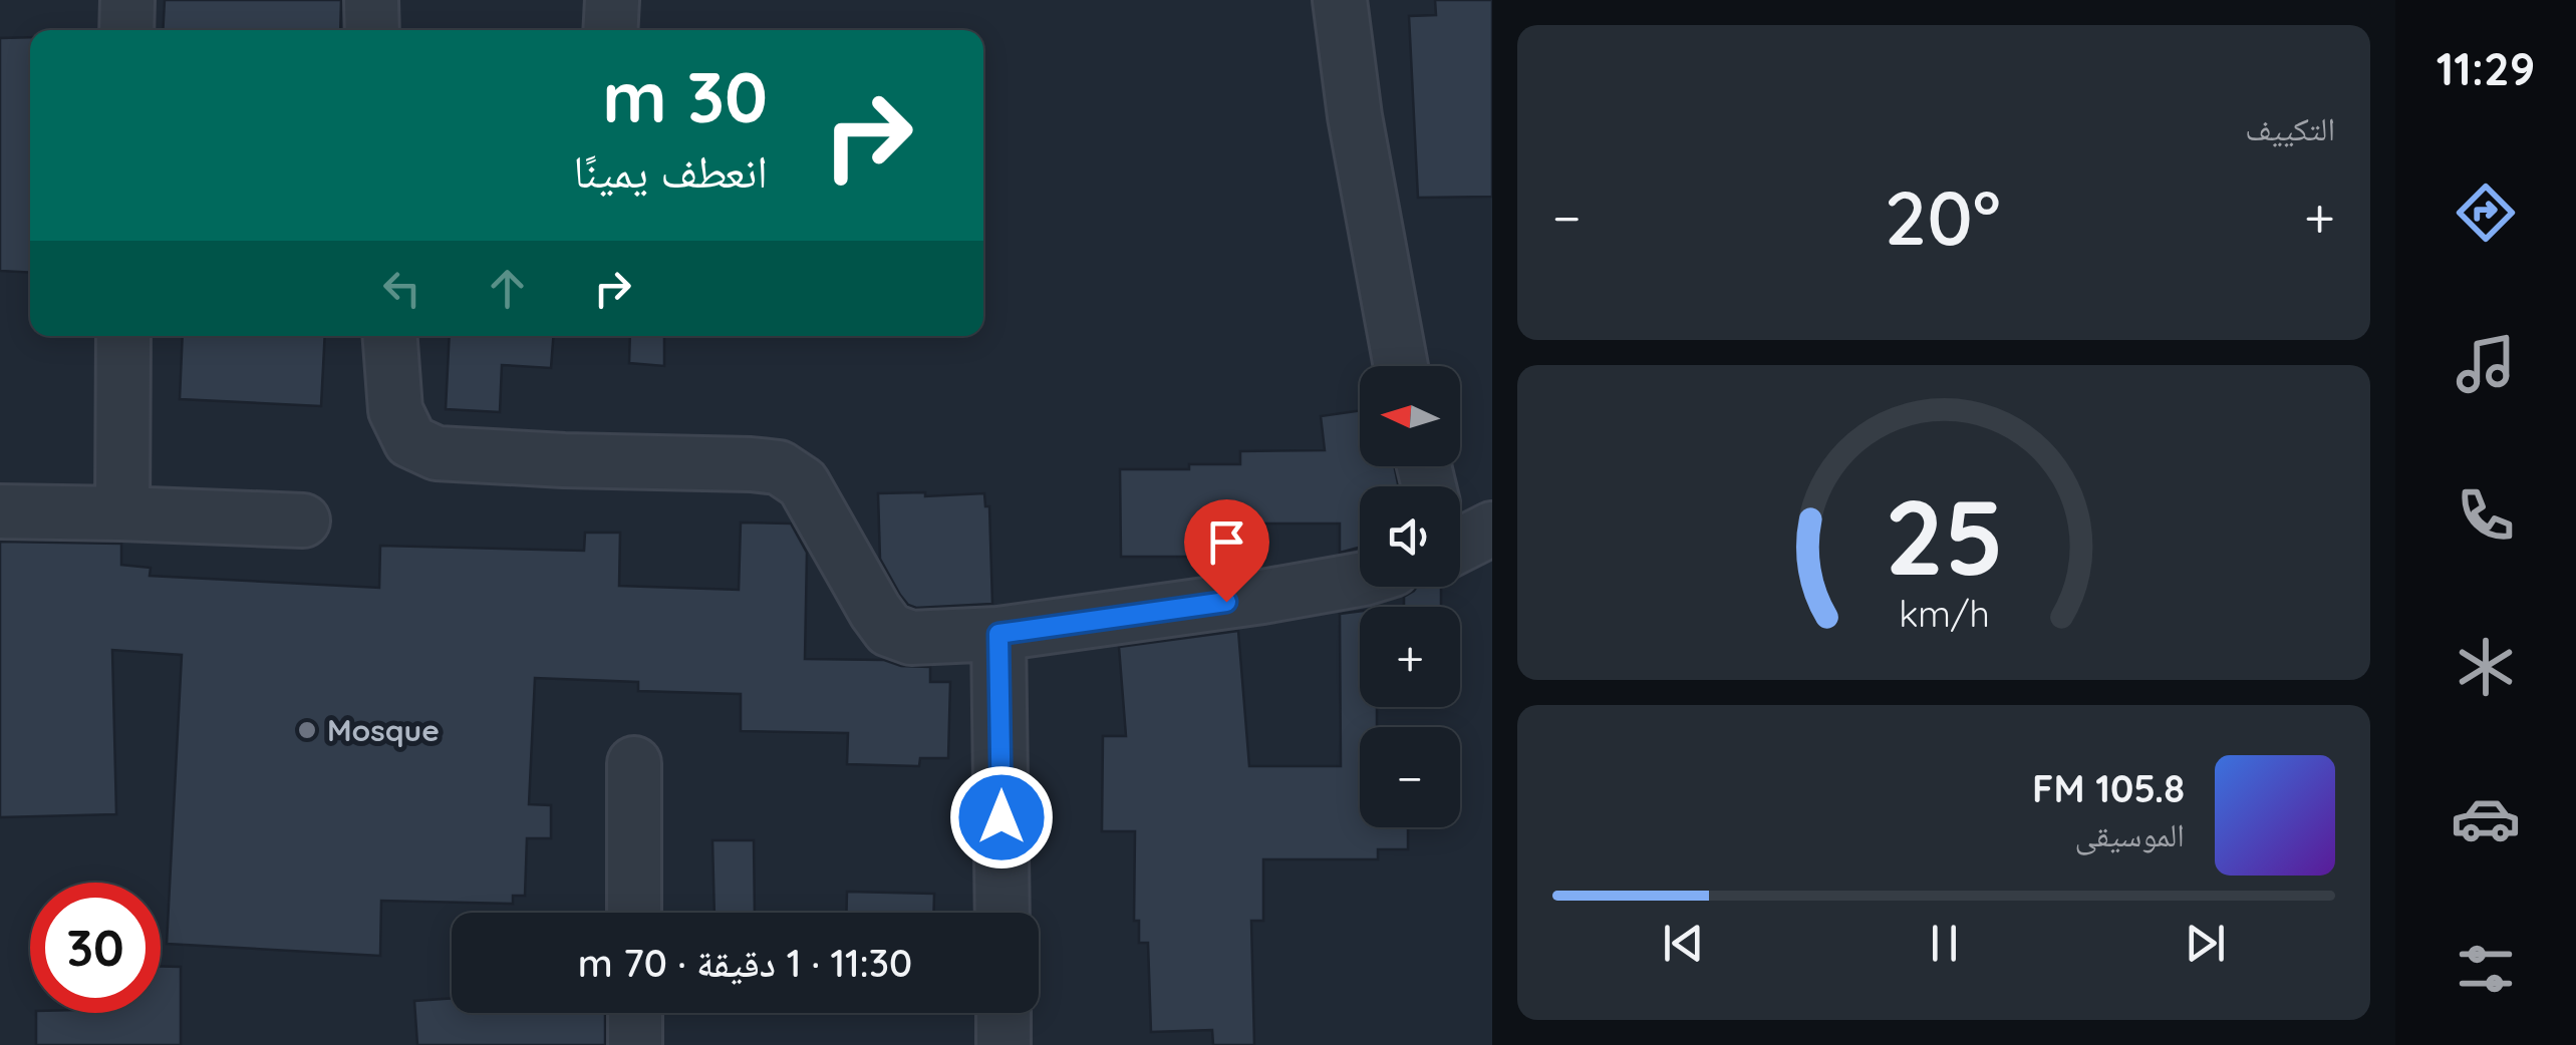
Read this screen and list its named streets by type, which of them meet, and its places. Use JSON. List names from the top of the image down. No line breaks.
{"places":["Mosque"],"north":"left","page":{"tabs":"11:29","tile":"التكييف","turn":["30 m","انعطف يمينًا"],"heat":["−","20°","+"],"map_buttons":["+","−"],"song":["105.8 FM","الموسيقى"],"limit":"30","trip":"11:30 · 1 دقيقة · 70 m","gauge":["25","km/h"]}}
